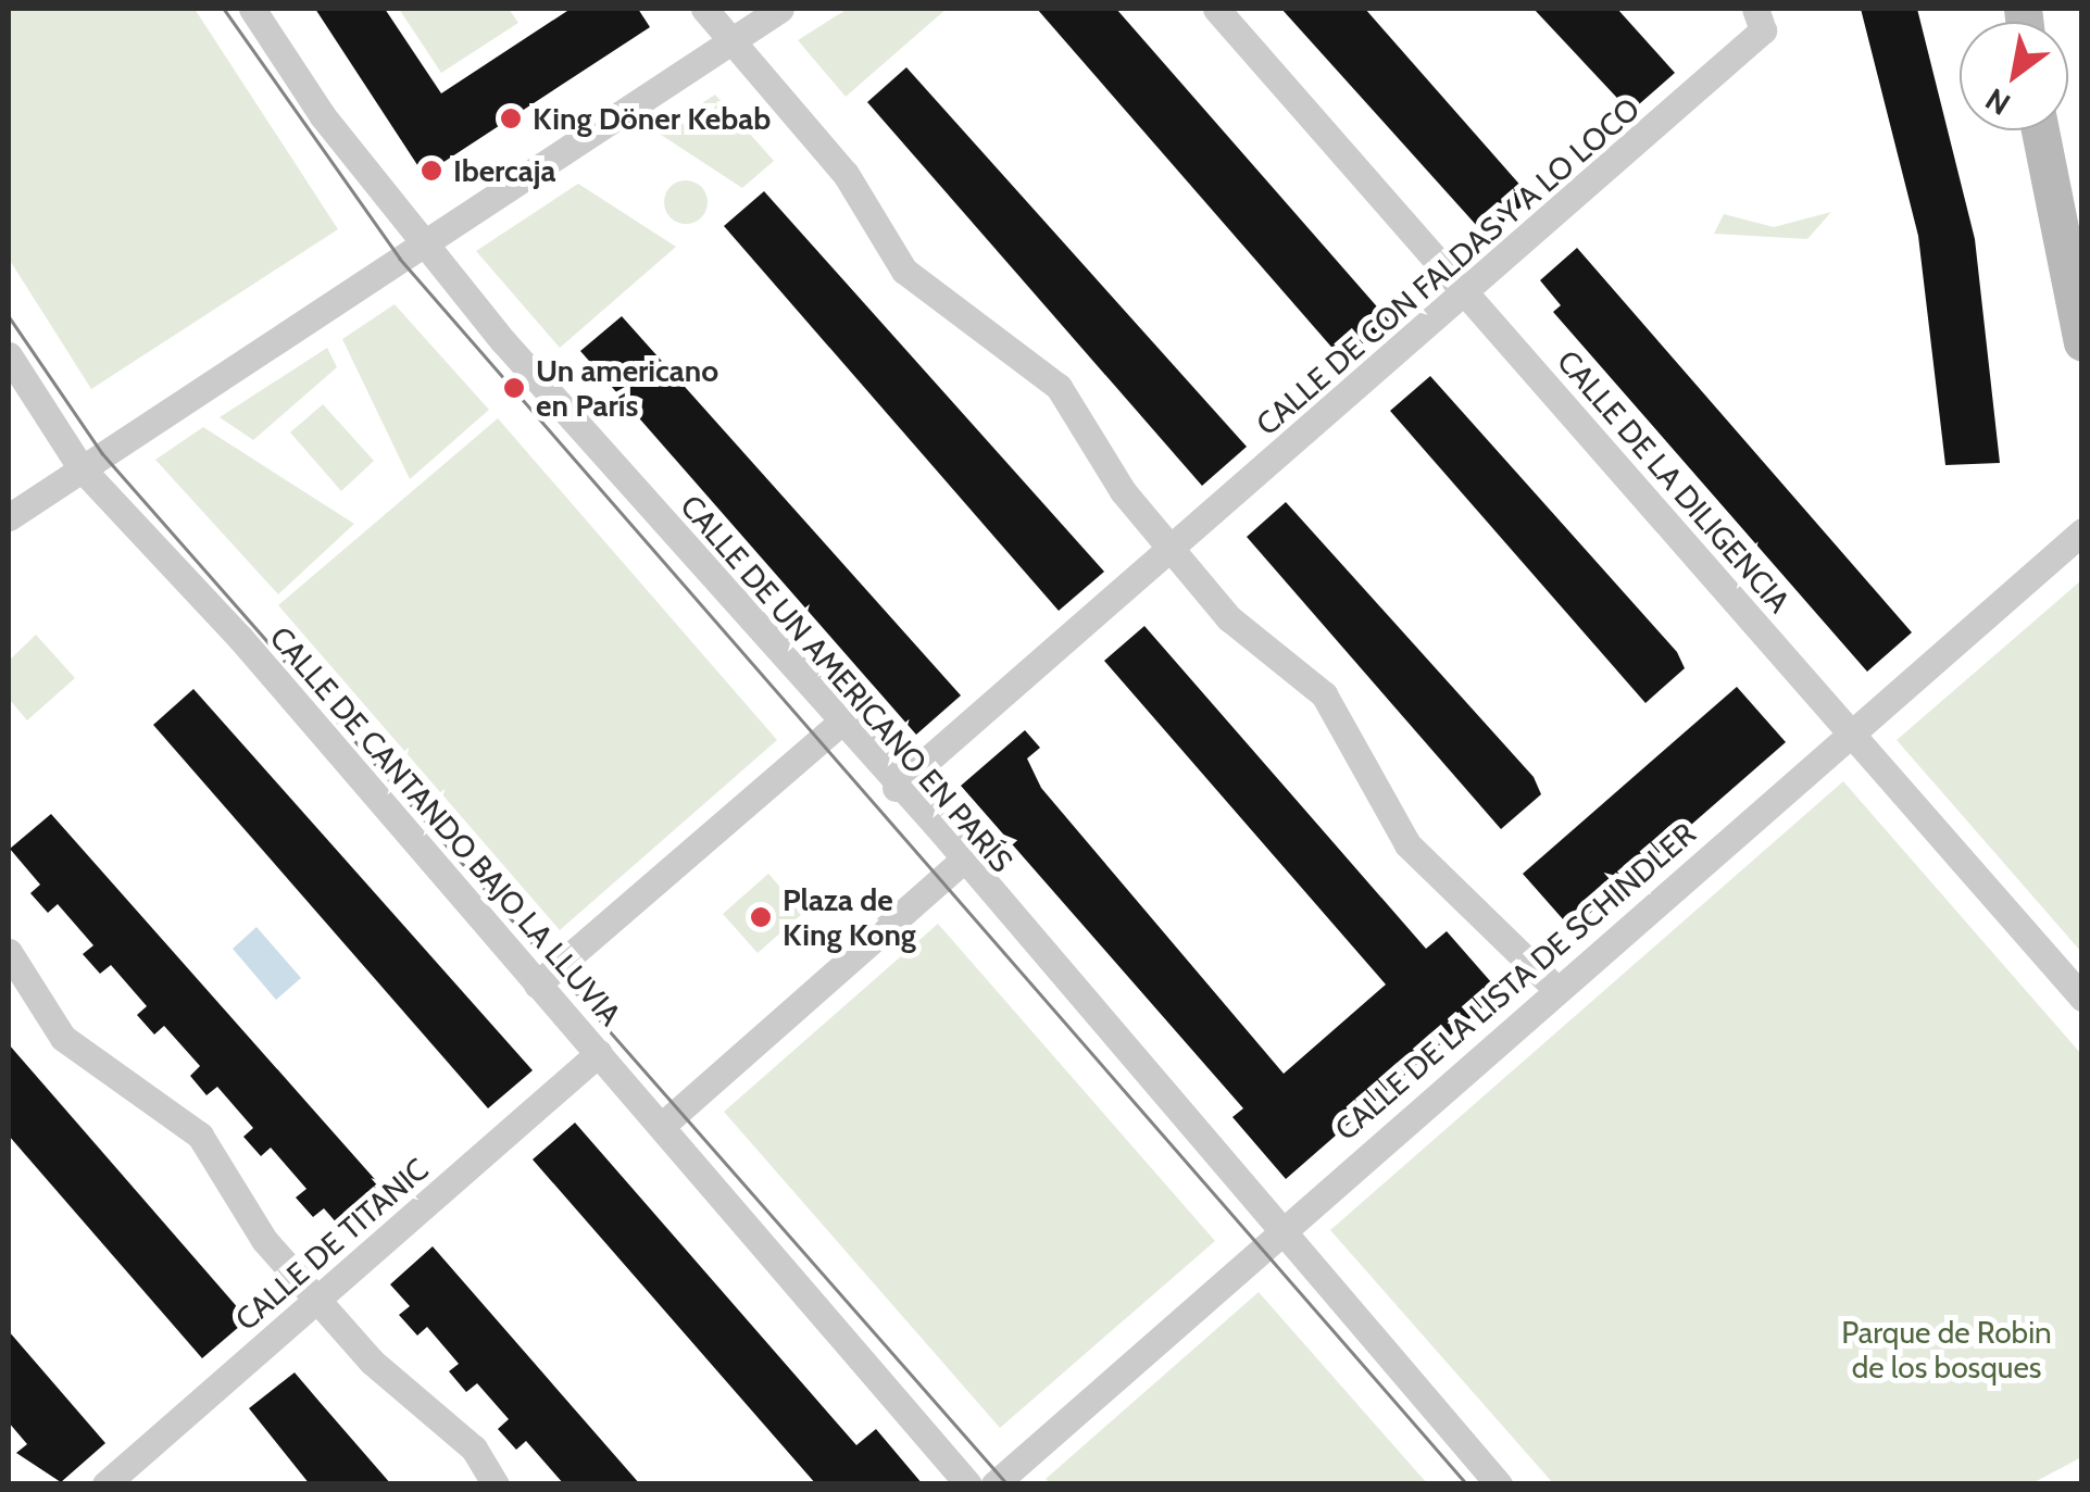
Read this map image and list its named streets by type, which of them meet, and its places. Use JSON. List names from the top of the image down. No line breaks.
{"streets":{"street":["CALLE DE CON FALDAS Y A LO LOCO","CALLE DE LA DILIGENCIA","CALLE DE UN AMERICANO EN PARÍS","CALLE DE CANTANDO BAJO LA LLUVIA","CALLE DE LA LISTA DE SCHINDLER","CALLE DE TITANIC"]},"crossings":[["CALLE DE CON FALDAS Y A LO LOCO","CALLE DE LA DILIGENCIA"],["CALLE DE LA DILIGENCIA","CALLE DE LA LISTA DE SCHINDLER"],["CALLE DE UN AMERICANO EN PARÍS","CALLE DE LA LISTA DE SCHINDLER"],["CALLE DE CANTANDO BAJO LA LLUVIA","CALLE DE TITANIC"]],"parks":["Parque de Robin de los bosques"],"places":["King Döner Kebab","Ibercaja","Un americano en París","Plaza de King Kong"],"north":"bottom left"}
